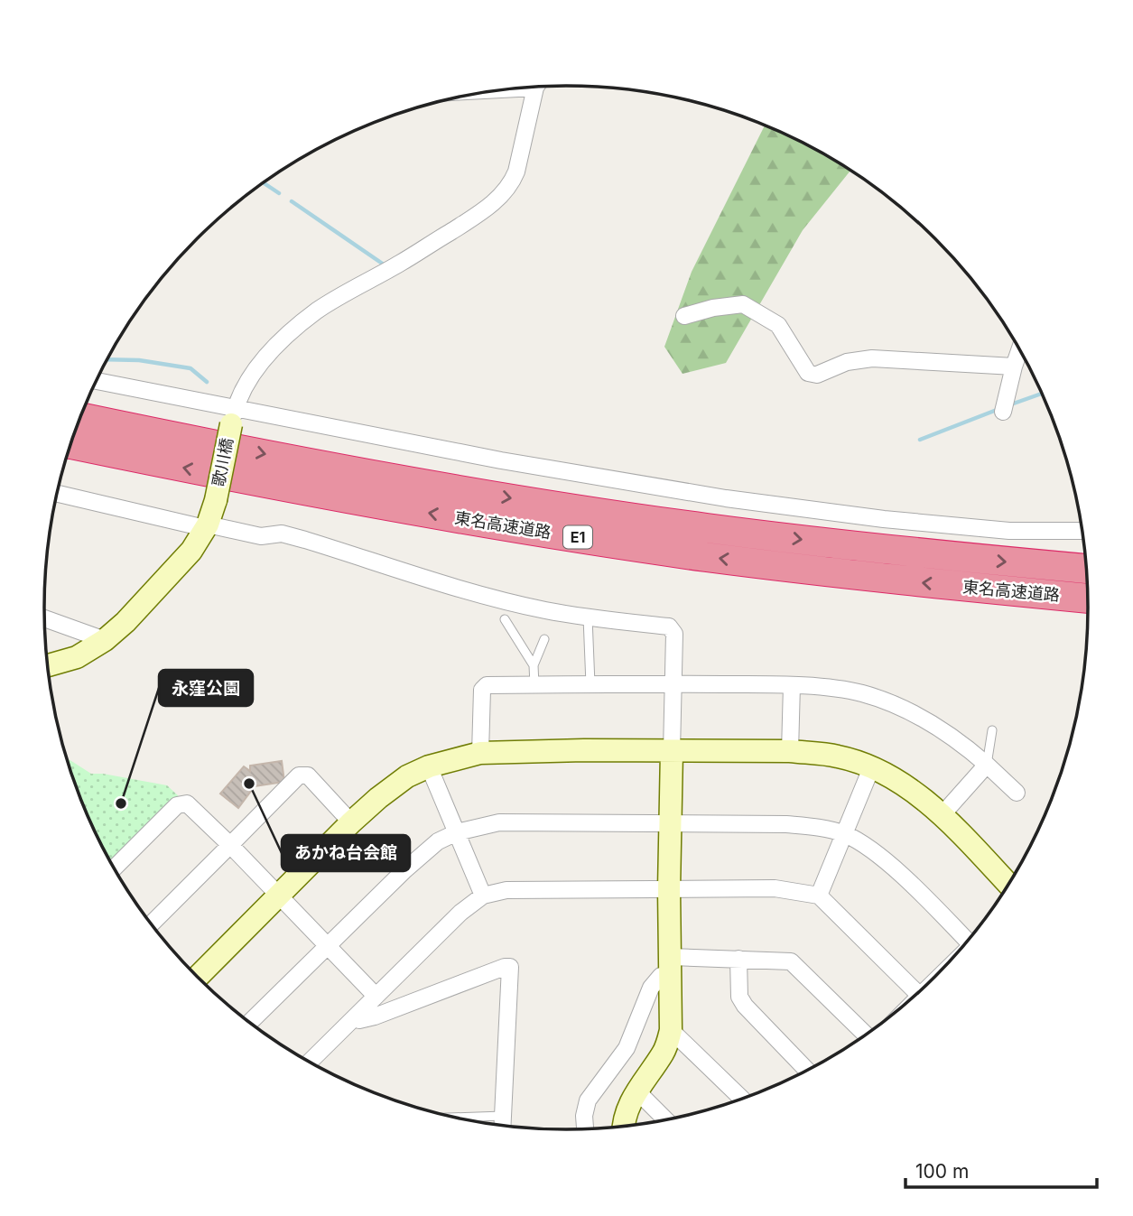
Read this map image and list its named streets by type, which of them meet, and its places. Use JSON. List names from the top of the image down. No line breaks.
{"streets":{"highway":["東名高速道路","E1"],"street":["歌川橋"]},"places":["あかね台会館","永窪公園"],"scale_bar":"100 m"}
